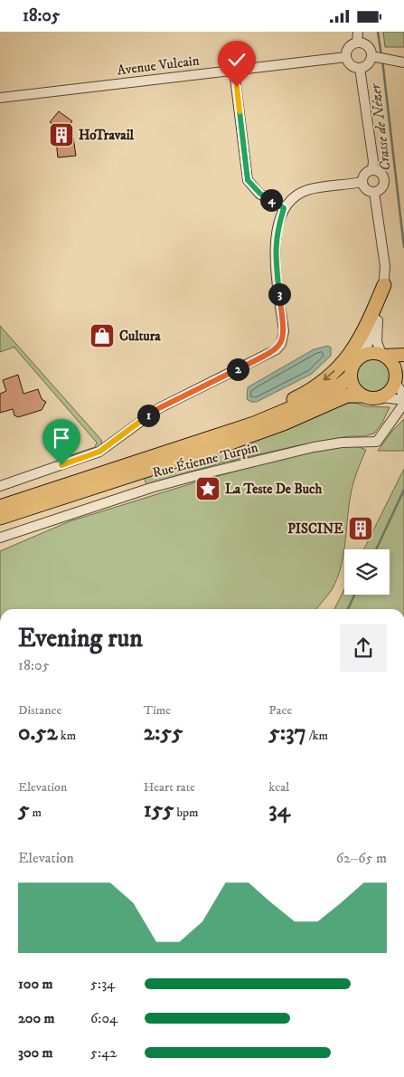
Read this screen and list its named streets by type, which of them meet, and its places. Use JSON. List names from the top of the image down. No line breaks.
{"streets":{"street":["Avenue Vulcain","Rue Étienne Turpin"]},"water":["Crasse de Nézer"],"places":{"building":["HoTravail","PISCINE"],"shop":["Cultura"],"place":["La Teste De Buch"]},"page":{"status":"18:05","pins":["4","3","2","1"],"heading":["Evening run","18:05"],"stats":[["Distance","0.52 km"],["Time","2:55"],["Pace","5:37 /km"],["Elevation","5 m"],["Heart rate","155 bpm"],["kcal","34"]],"chart":["Elevation","62–65 m"],"list":[{"name":"100 m","note":"5:34"},{"name":"200 m","note":"6:04"},{"name":"300 m","note":"5:42"}]}}
